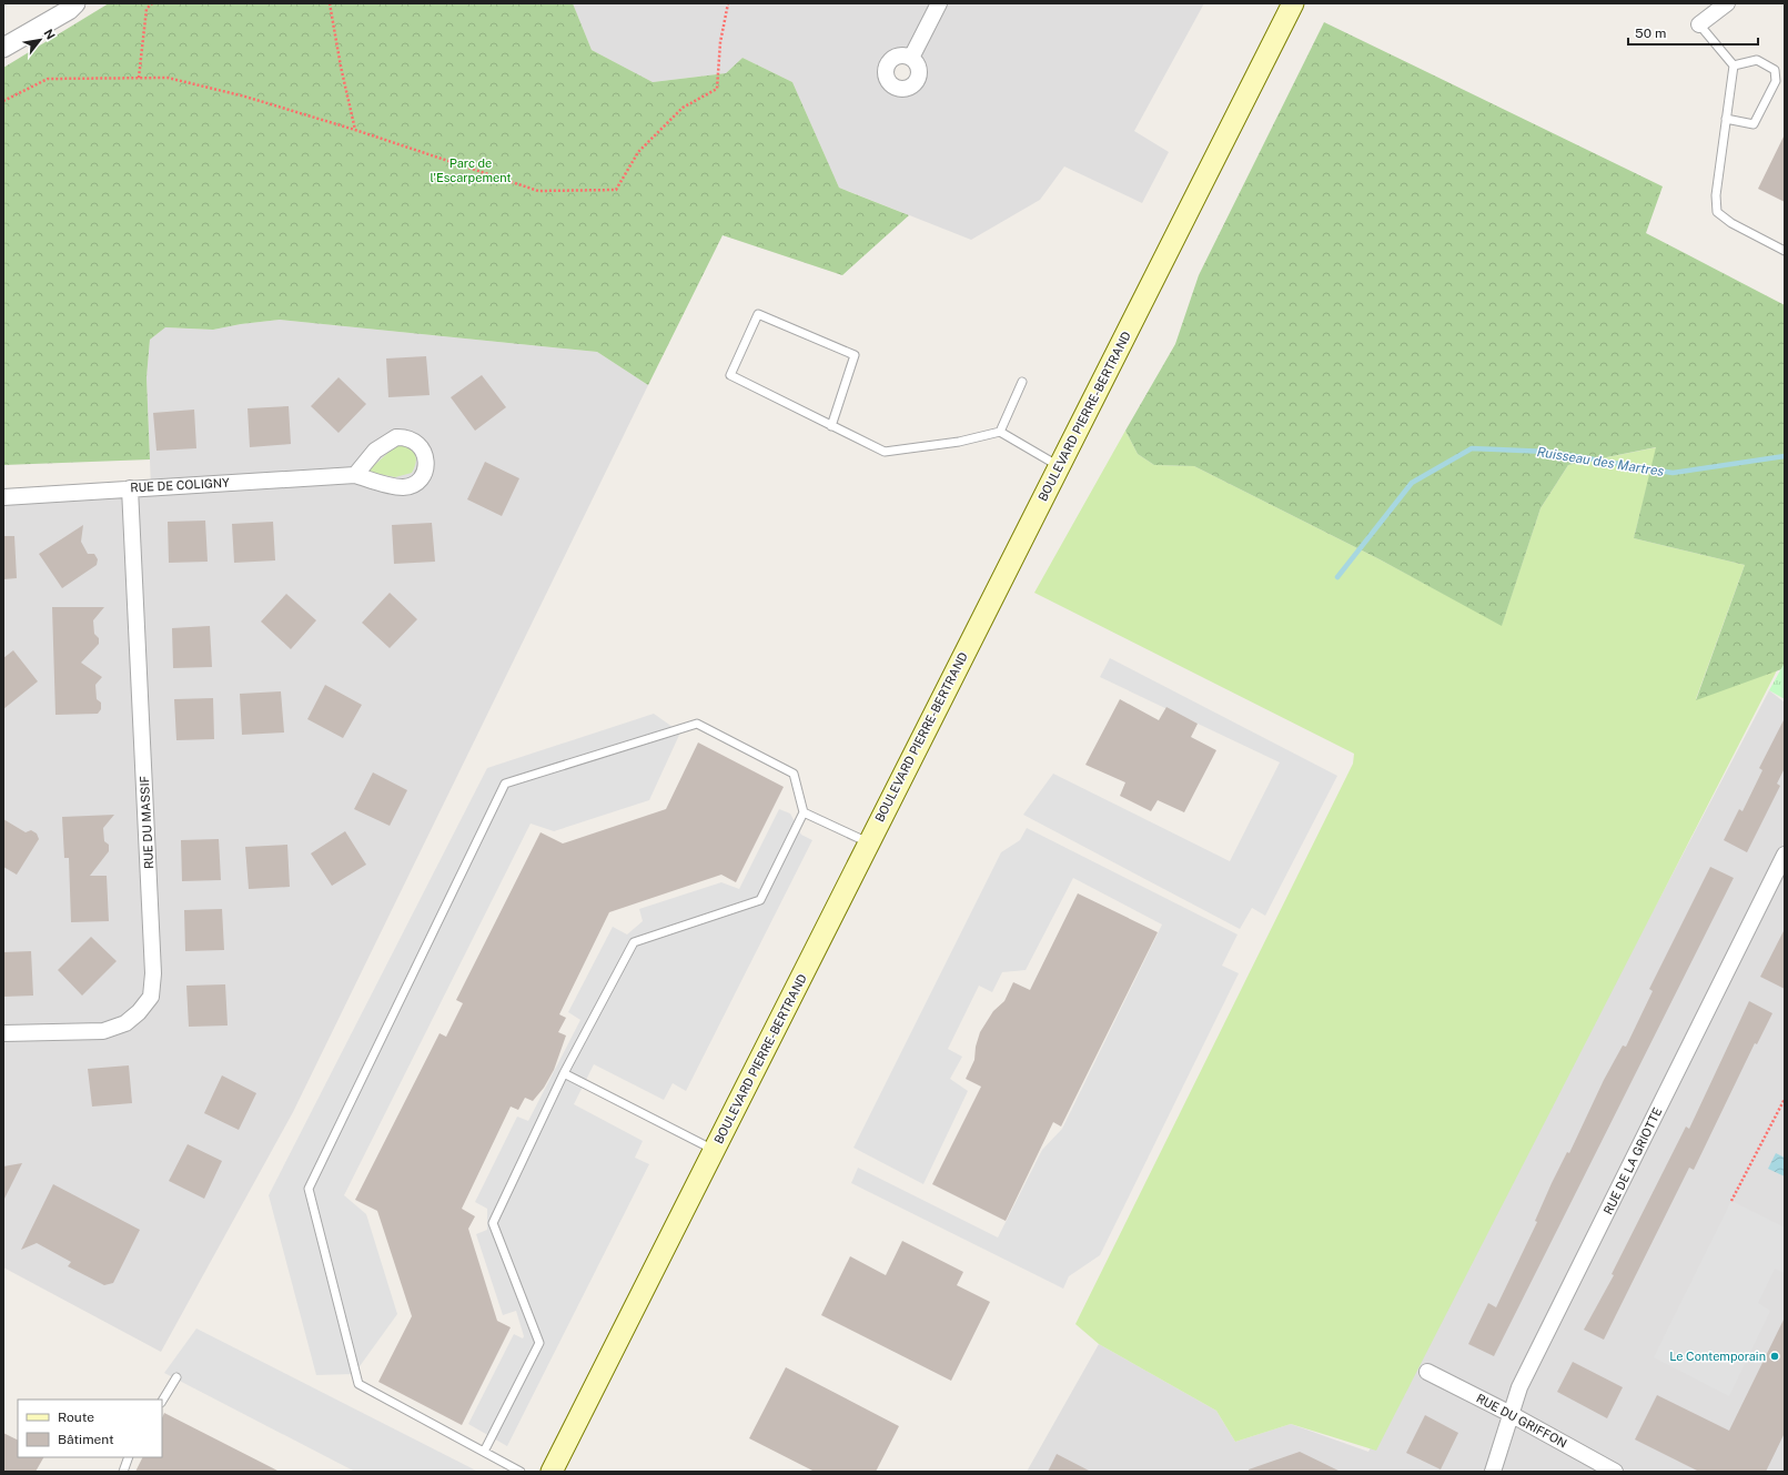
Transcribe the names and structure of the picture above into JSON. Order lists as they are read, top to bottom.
{
  "streets": {
    "main road": ["BOULEVARD PIERRE-BERTRAND"],
    "street": [
      "RUE DE COLIGNY",
      "RUE DU MASSIF",
      "RUE DE LA GRIOTTE",
      "RUE DU GRIFFON"
    ]
  },
  "crossings": [
    ["RUE DE COLIGNY", "RUE DU MASSIF"],
    ["RUE DE LA GRIOTTE", "RUE DU GRIFFON"]
  ],
  "water": ["Ruisseau des Martres"],
  "parks": ["Parc de l'Escarpement"],
  "places": ["Le Contemporain"],
  "legend": ["Route", "Bâtiment"],
  "scale_bar": "50 m",
  "north": "top right"
}
